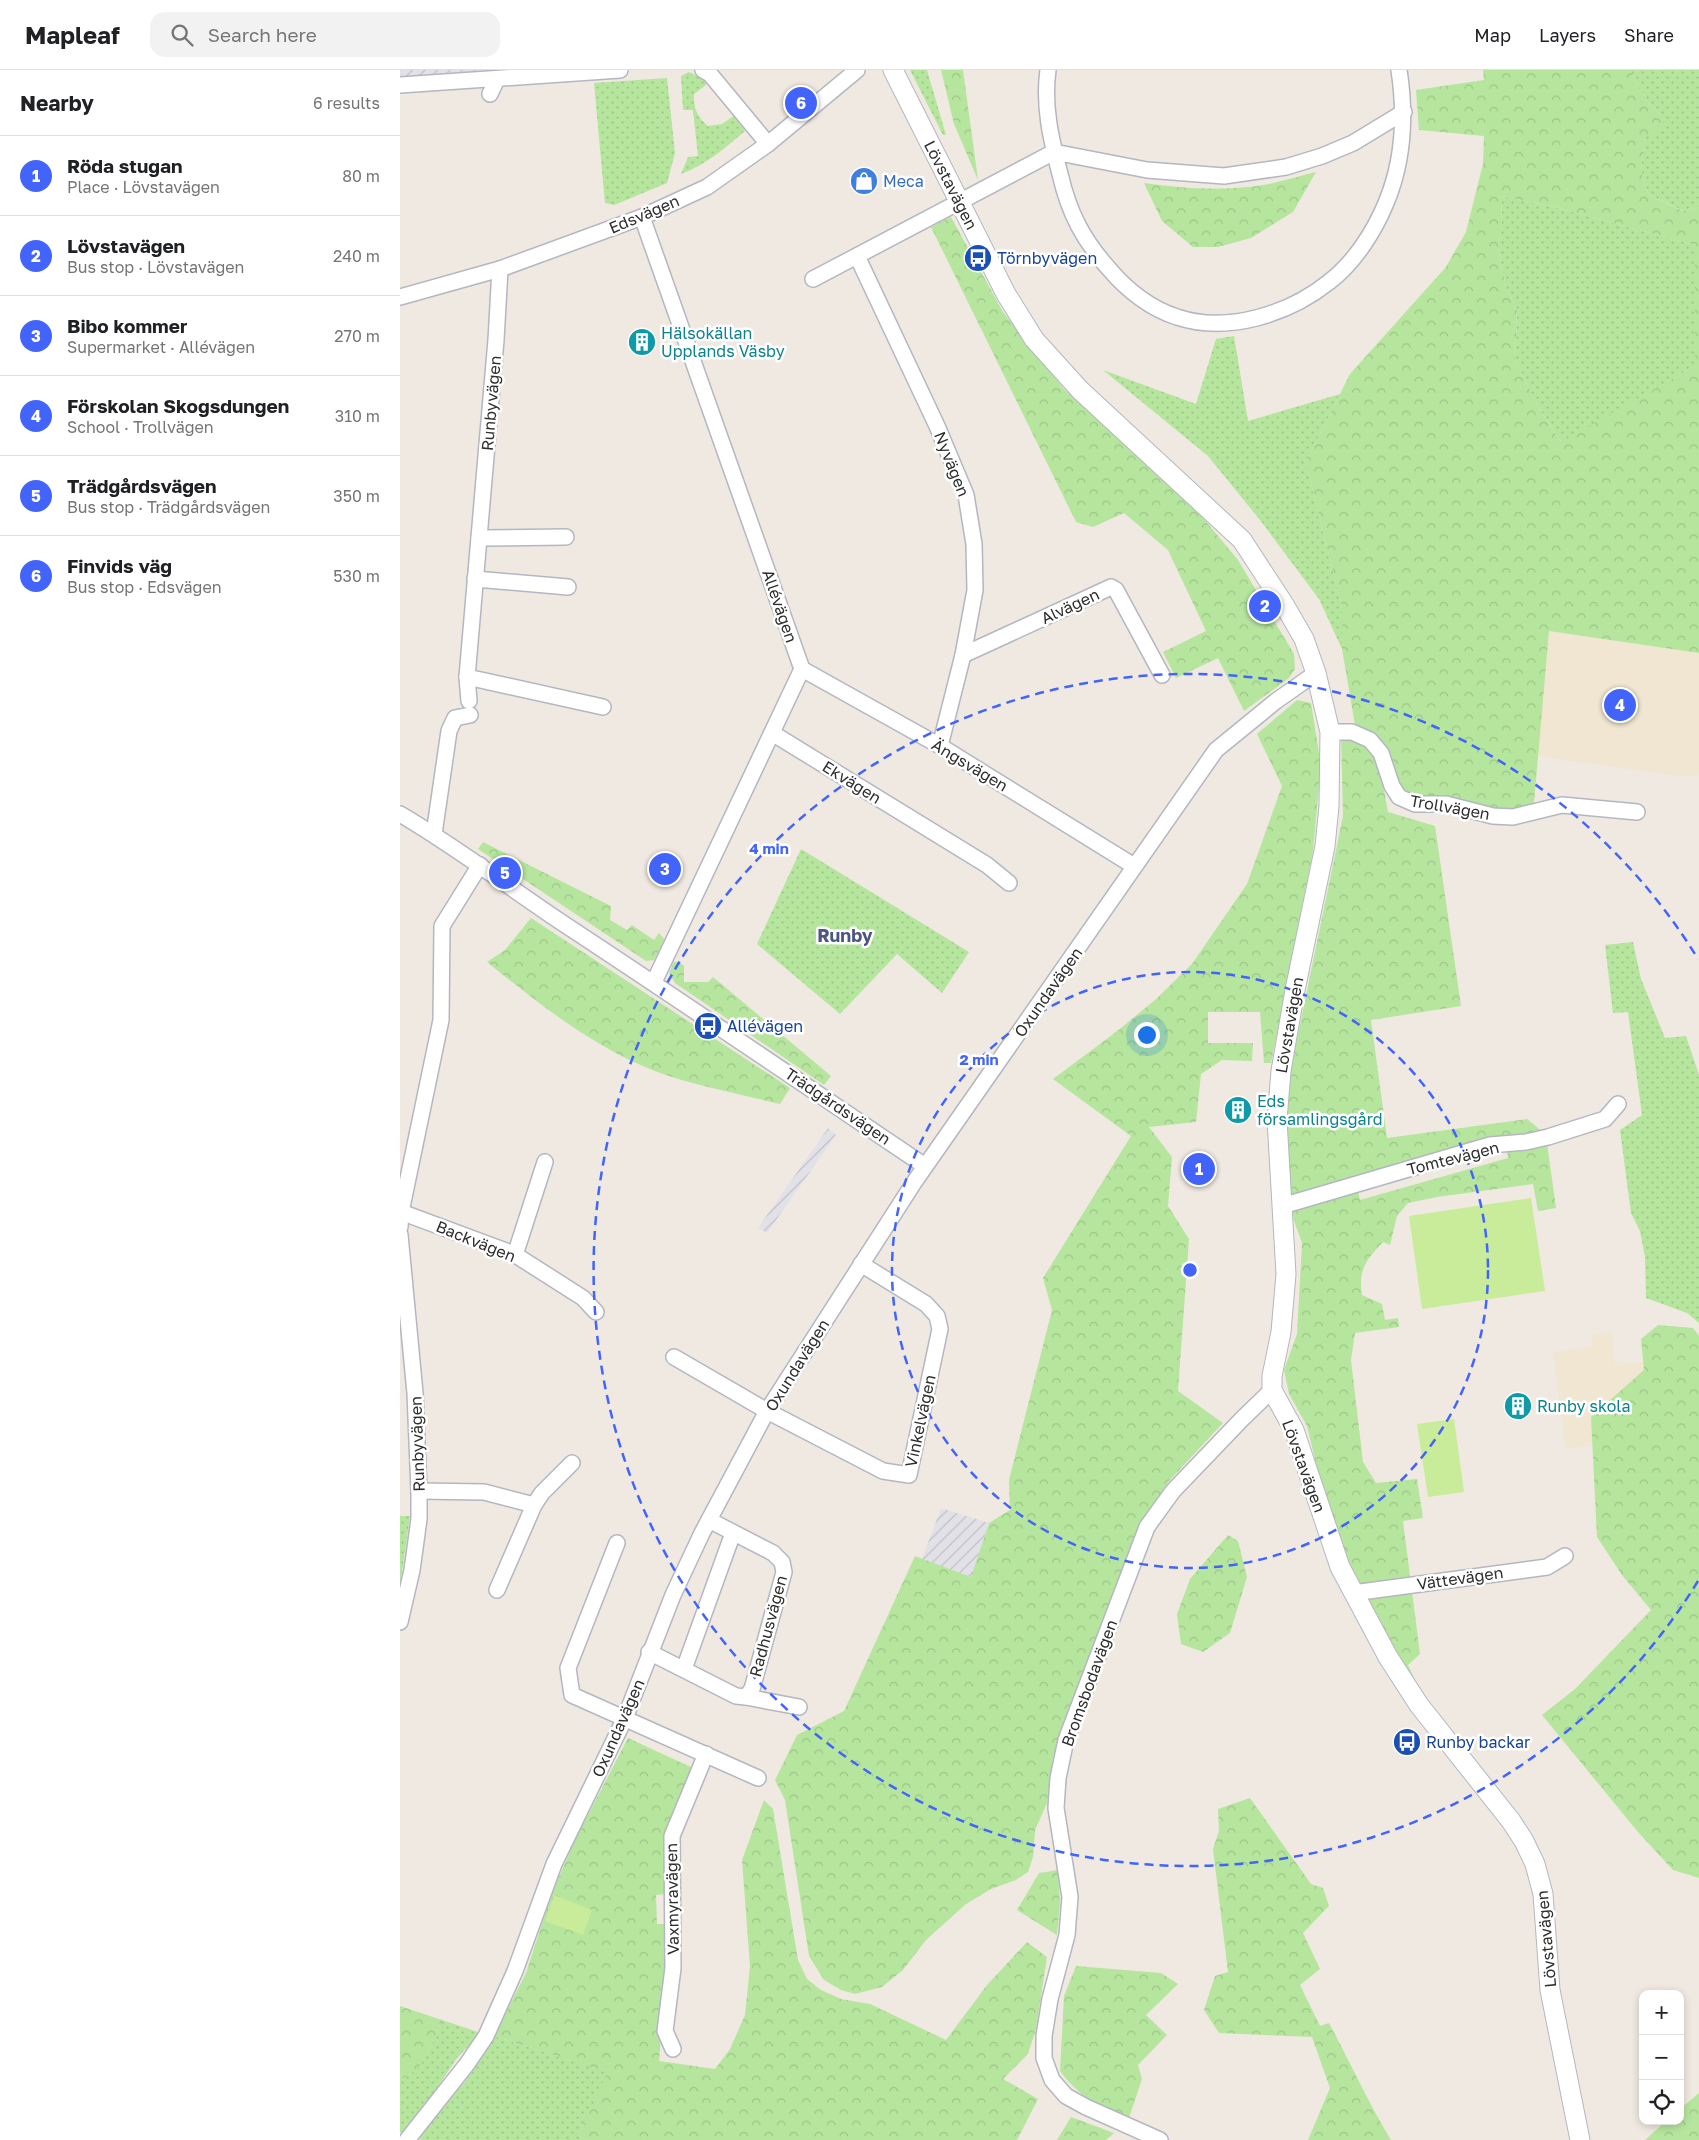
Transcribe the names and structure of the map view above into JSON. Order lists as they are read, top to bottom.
{
  "streets": {
    "street": [
      "Lövstavägen",
      "Edsvägen",
      "Runbyvägen",
      "Nyvägen",
      "Allévägen",
      "Alvägen",
      "Ängsvägen",
      "Ekvägen",
      "Trollvägen",
      "Oxundavägen",
      "Trädgårdsvägen",
      "Tomtevägen",
      "Backvägen",
      "Vinkelvägen",
      "Vättevägen",
      "Radhusvägen",
      "Bromsbodavägen",
      "Vaxmyravägen"
    ]
  },
  "crossings": [
    ["Lövstavägen", "Trollvägen"],
    ["Lövstavägen", "Oxundavägen"],
    ["Lövstavägen", "Tomtevägen"],
    ["Lövstavägen", "Vättevägen"],
    ["Lövstavägen", "Bromsbodavägen"],
    ["Edsvägen", "Runbyvägen"],
    ["Edsvägen", "Allévägen"],
    ["Runbyvägen", "Trädgårdsvägen"],
    ["Nyvägen", "Alvägen"],
    ["Nyvägen", "Ängsvägen"],
    ["Allévägen", "Ängsvägen"],
    ["Ängsvägen", "Oxundavägen"],
    ["Oxundavägen", "Trädgårdsvägen"],
    ["Oxundavägen", "Vinkelvägen"],
    ["Oxundavägen", "Radhusvägen"]
  ],
  "districts": ["Runby"],
  "places": {
    "shop": ["Meca"],
    "bus stop": ["Törnbyvägen", "Allévägen", "Runby backar"],
    "building": ["Hälsokällan Upplands Väsby", "Eds församlingsgård", "Runby skola"]
  },
  "page": {
    "header": "Mapleaf",
    "search": "Search here",
    "nav": ["Map", "Layers", "Share"],
    "heading": ["Nearby", "6 results"],
    "pins": [
      "6",
      "2",
      "4",
      "3",
      "5",
      "1"
    ],
    "list": [
      {
        "mark": "1",
        "name": "Röda stugan",
        "note": "Place · Lövstavägen",
        "value": "80 m"
      },
      {
        "mark": "2",
        "name": "Lövstavägen",
        "note": "Bus stop · Lövstavägen",
        "value": "240 m"
      },
      {
        "mark": "3",
        "name": "Bibo kommer",
        "note": "Supermarket · Allévägen",
        "value": "270 m"
      },
      {
        "mark": "4",
        "name": "Förskolan Skogsdungen",
        "note": "School · Trollvägen",
        "value": "310 m"
      },
      {
        "mark": "5",
        "name": "Trädgårdsvägen",
        "note": "Bus stop · Trädgårdsvägen",
        "value": "350 m"
      },
      {
        "mark": "6",
        "name": "Finvids väg",
        "note": "Bus stop · Edsvägen",
        "value": "530 m"
      }
    ],
    "map_buttons": ["+", "−"]
  },
  "rings": ["4 min", "2 min"]
}
